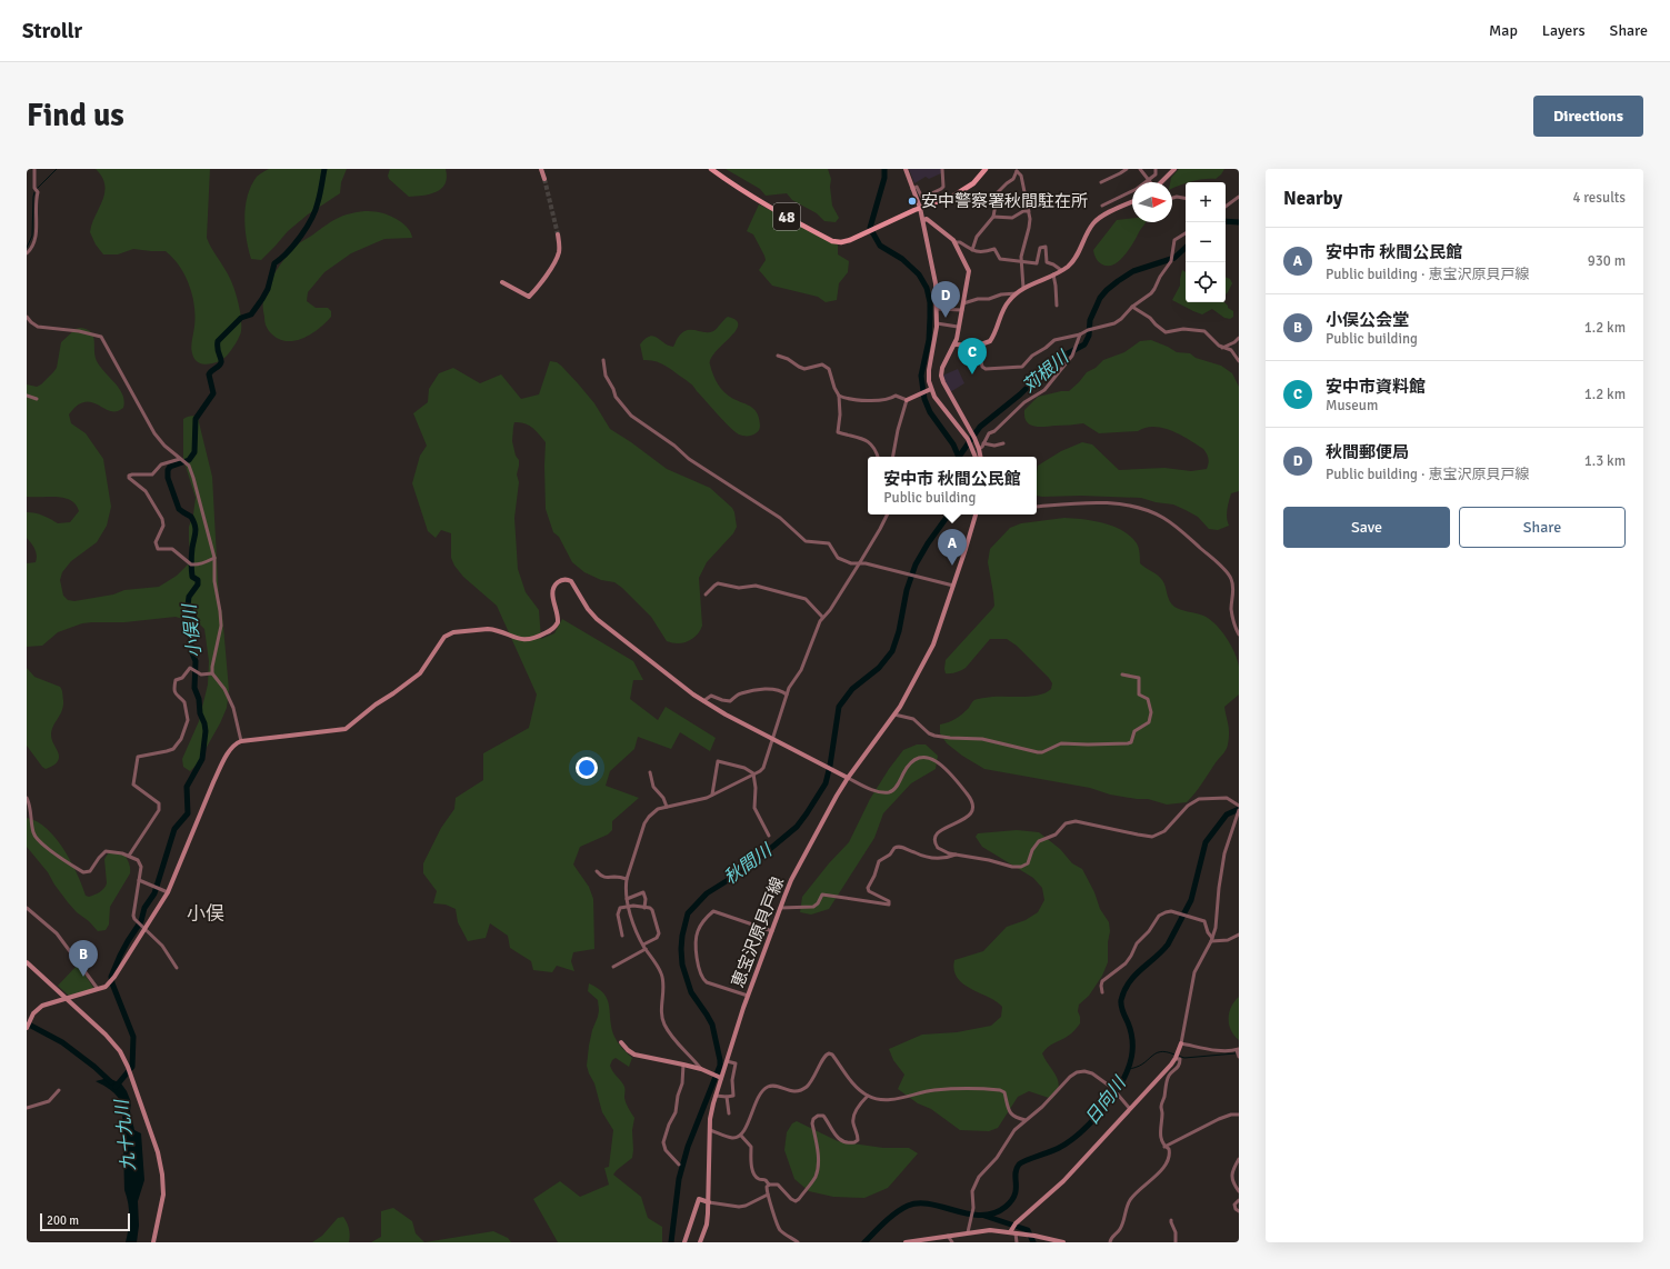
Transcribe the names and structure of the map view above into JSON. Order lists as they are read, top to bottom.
{
  "streets": {
    "main road": ["48"],
    "street": ["恵宝沢原貝戸線"]
  },
  "districts": ["小俣"],
  "water": [
    "苅根川",
    "小俣川",
    "秋間川",
    "日向川",
    "九十九川"
  ],
  "places": ["安中警察署秋間駐在所"],
  "scale_bar": "200 m",
  "north": "right",
  "page": {
    "header": "Strollr",
    "nav": ["Map", "Layers", "Share"],
    "buttons": [
      "Directions",
      ["Save", "Share"]
    ],
    "title": "Find us",
    "heading": ["Nearby", "4 results"],
    "map_buttons": ["+", "−"],
    "list": [
      {
        "mark": "A",
        "name": "安中市 秋間公民館",
        "note": "Public building · 恵宝沢原貝戸線",
        "value": "930 m"
      },
      {
        "mark": "B",
        "name": "小俣公会堂",
        "note": "Public building",
        "value": "1.2 km"
      },
      {
        "mark": "C",
        "name": "安中市資料館",
        "note": "Museum",
        "value": "1.2 km"
      },
      {
        "mark": "D",
        "name": "秋間郵便局",
        "note": "Public building · 恵宝沢原貝戸線",
        "value": "1.3 km"
      }
    ],
    "pins": [
      "D",
      "C",
      "A",
      "B"
    ],
    "popup": ["安中市 秋間公民館", "Public building"],
    "scale": "200 m"
  }
}
